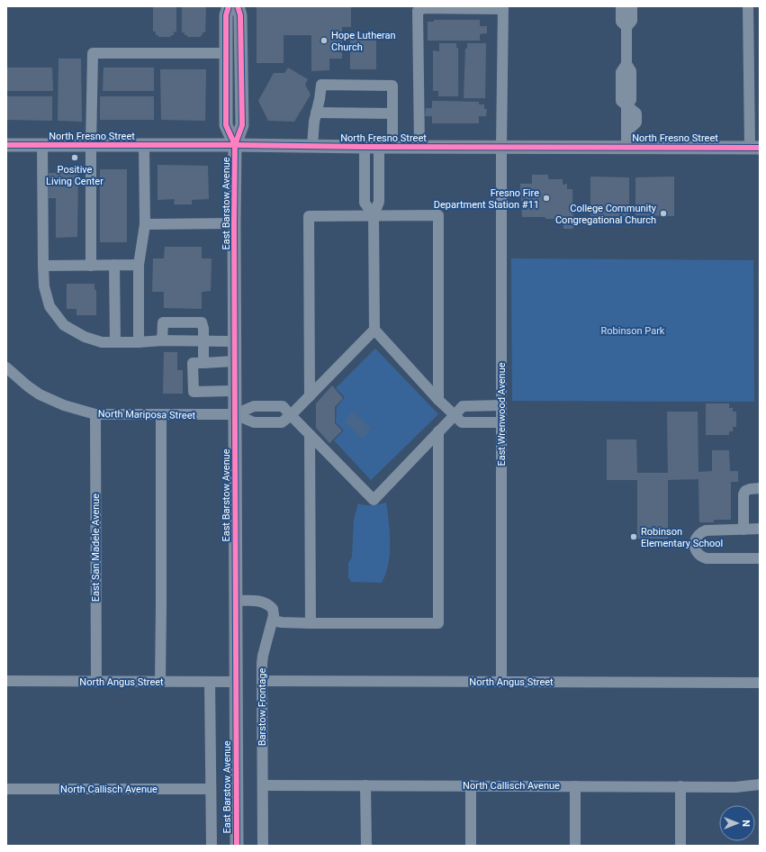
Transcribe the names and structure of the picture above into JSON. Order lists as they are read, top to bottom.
{
  "streets": {
    "main road": ["North Fresno Street", "East Barstow Avenue"],
    "street": [
      "North Mariposa Street",
      "East Wrenwood Avenue",
      "East San Madele Avenue",
      "North Angus Street",
      "Barstow Frontage",
      "North Callisch Avenue"
    ]
  },
  "crossings": [
    ["North Fresno Street", "East Barstow Avenue"],
    ["North Fresno Street", "East Wrenwood Avenue"],
    ["East Barstow Avenue", "North Mariposa Street"],
    ["East Barstow Avenue", "North Angus Street"],
    ["North Mariposa Street", "East San Madele Avenue"],
    ["East Wrenwood Avenue", "North Angus Street"],
    ["East San Madele Avenue", "North Angus Street"],
    ["North Angus Street", "Barstow Frontage"],
    ["Barstow Frontage", "North Callisch Avenue"]
  ],
  "parks": ["Robinson Park"],
  "places": [
    "Hope Lutheran Church",
    "Positive Living Center",
    "Fresno Fire Department Station #11",
    "College Community Congregational Church",
    "Robinson Elementary School"
  ],
  "north": "right"
}
